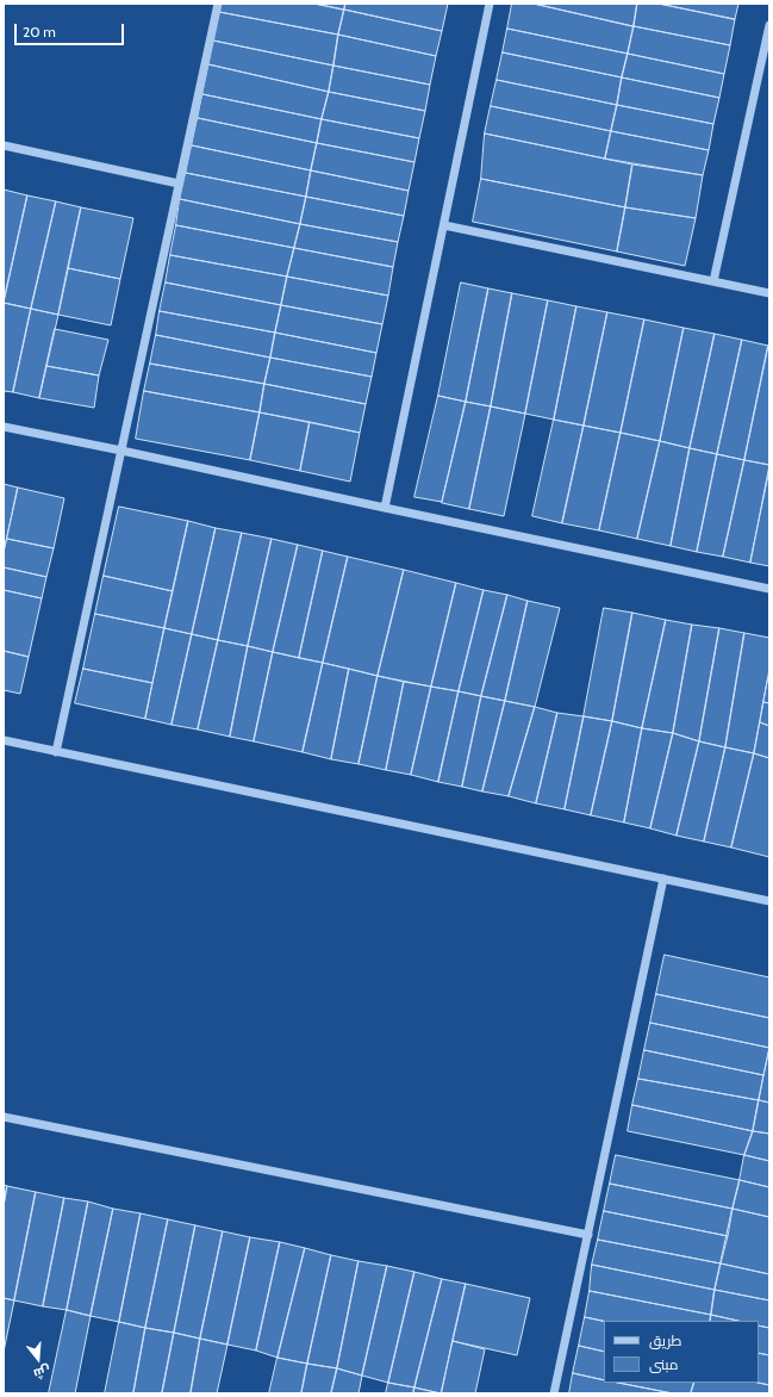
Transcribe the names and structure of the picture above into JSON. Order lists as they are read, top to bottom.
{
  "legend": ["طريق", "مبنى"],
  "scale_bar": "20 m",
  "north": "bottom"
}
